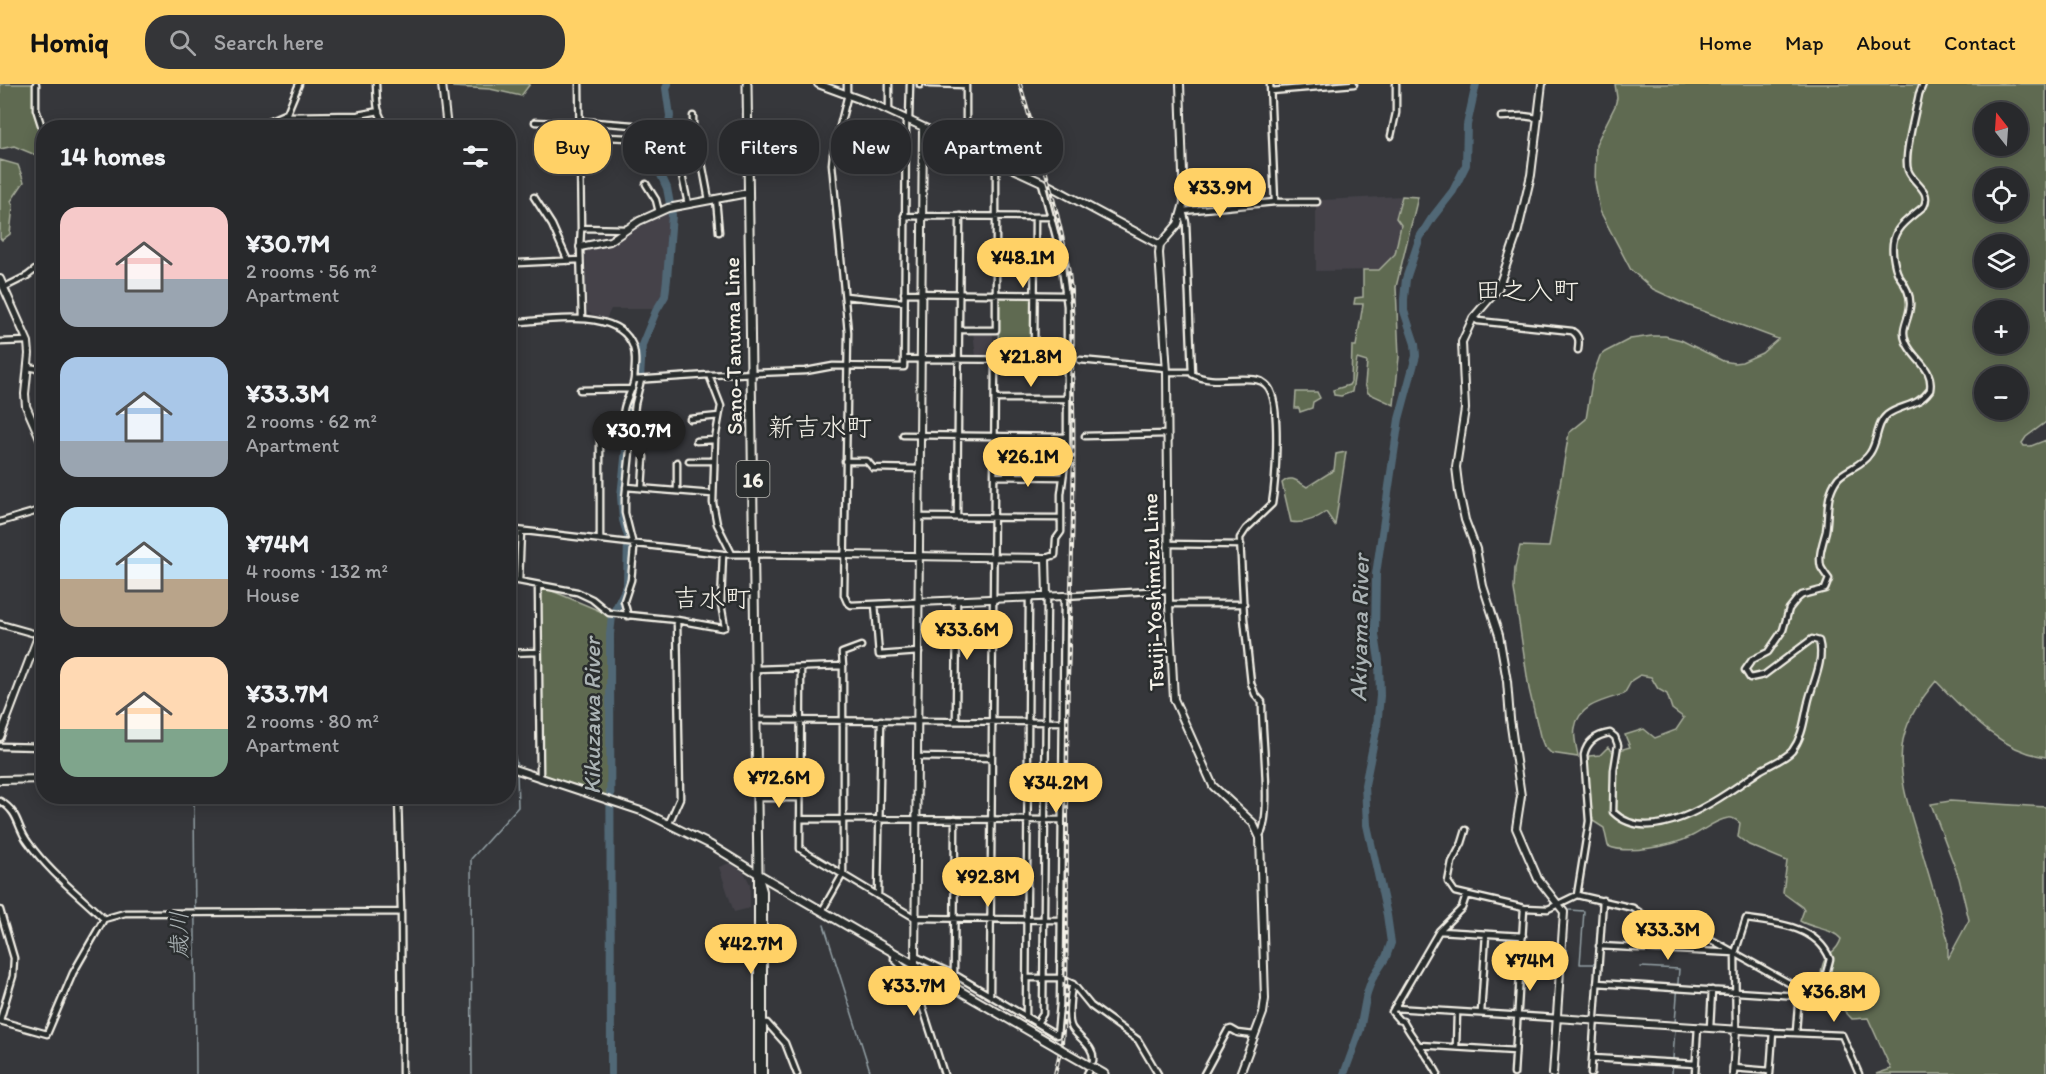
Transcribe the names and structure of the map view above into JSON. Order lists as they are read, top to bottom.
{
  "streets": {
    "main road": ["Sano-Tanuma Line", "16"],
    "street": ["Tsuiji-Yoshimizu Line"]
  },
  "districts": ["田之入町", "新吉水町", "吉水町"],
  "water": ["Akiyama River", "Kikuzawa River", "歳川"],
  "north": "top",
  "page": {
    "header": "Homiq",
    "search": "Search here",
    "nav": [
      "Home",
      "Map",
      "About",
      "Contact"
    ],
    "map_buttons": ["+", "−"],
    "chip": [
      "Buy",
      "Rent",
      "Filters",
      "New",
      "Apartment"
    ],
    "heading": "14 homes",
    "price": [
      "¥33.9M",
      "¥48.1M",
      "¥21.8M",
      "¥30.7M",
      "¥26.1M",
      "¥33.6M",
      "¥72.6M",
      "¥34.2M",
      "¥92.8M",
      "¥33.3M",
      "¥42.7M",
      "¥74M",
      "¥33.7M",
      "¥36.8M"
    ],
    "list": [
      {
        "name": "¥30.7M",
        "note": "2 rooms · 56 m² · Apartment"
      },
      {
        "name": "¥33.3M",
        "note": "2 rooms · 62 m² · Apartment"
      },
      {
        "name": "¥74M",
        "note": "4 rooms · 132 m² · House"
      },
      {
        "name": "¥33.7M",
        "note": "2 rooms · 80 m² · Apartment"
      }
    ]
  }
}
